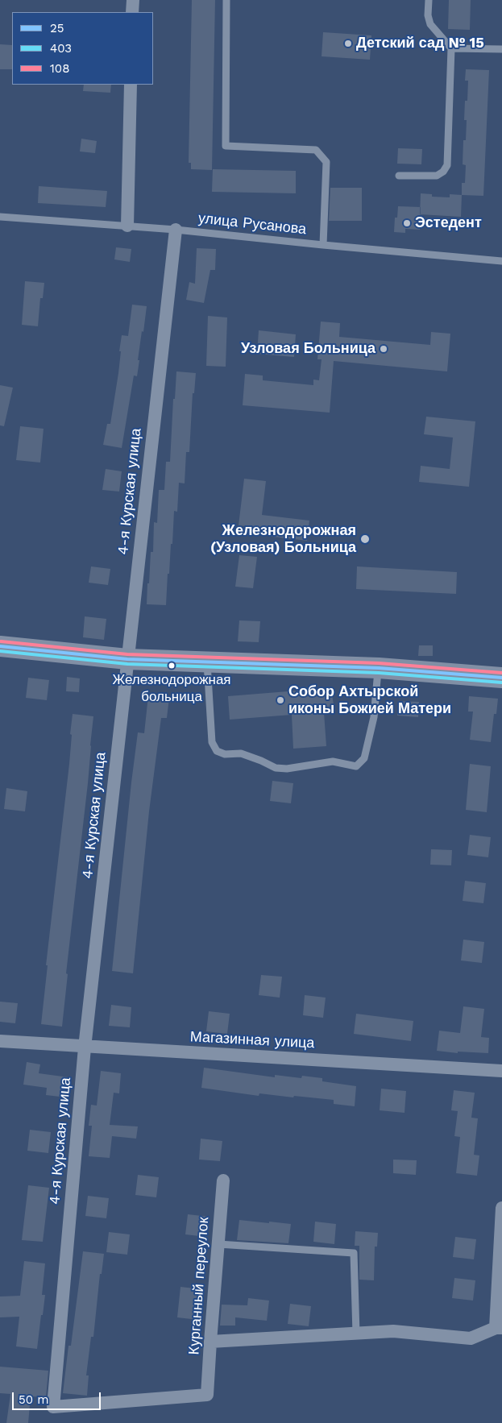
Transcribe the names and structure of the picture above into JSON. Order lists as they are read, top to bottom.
{
  "streets": {
    "street": ["4-я Курская улица", "Магазинная улица", "Курганный переулок"],
    "lane": ["улица Русанова"]
  },
  "crossings": [
    ["улица Русанова", "4-я Курская улица"],
    ["4-я Курская улица", "Магазинная улица"],
    ["4-я Курская улица", "Курганный переулок"]
  ],
  "places": [
    "Детский сад № 15",
    "Эстедент",
    "Узловая Больница",
    "Железнодорожная (Узловая) Больница",
    "Железнодорожная больница",
    "Собор Ахтырской иконы Божией Матери"
  ],
  "lines": ["transit line 108", "transit line 25", "transit line 403"],
  "legend": ["25", "403", "108"],
  "scale_bar": "50 m"
}
